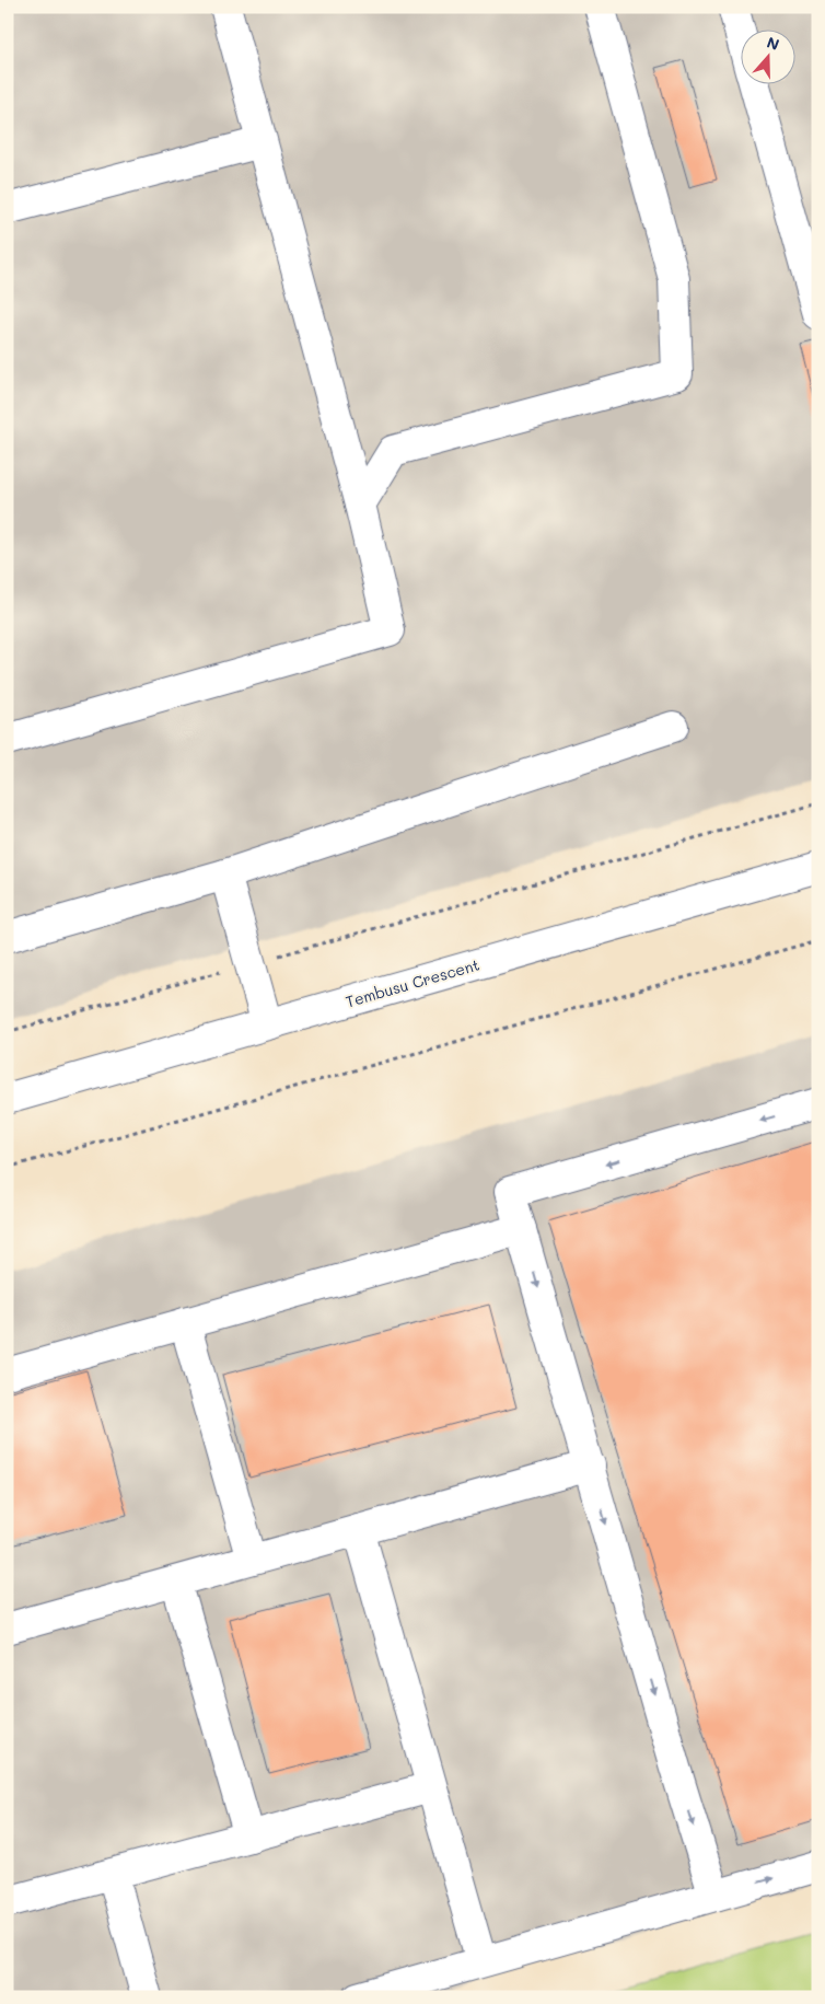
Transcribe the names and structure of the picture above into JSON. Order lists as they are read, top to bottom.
{
  "streets": {
    "street": ["Tembusu Crescent"]
  },
  "north": "top"
}
